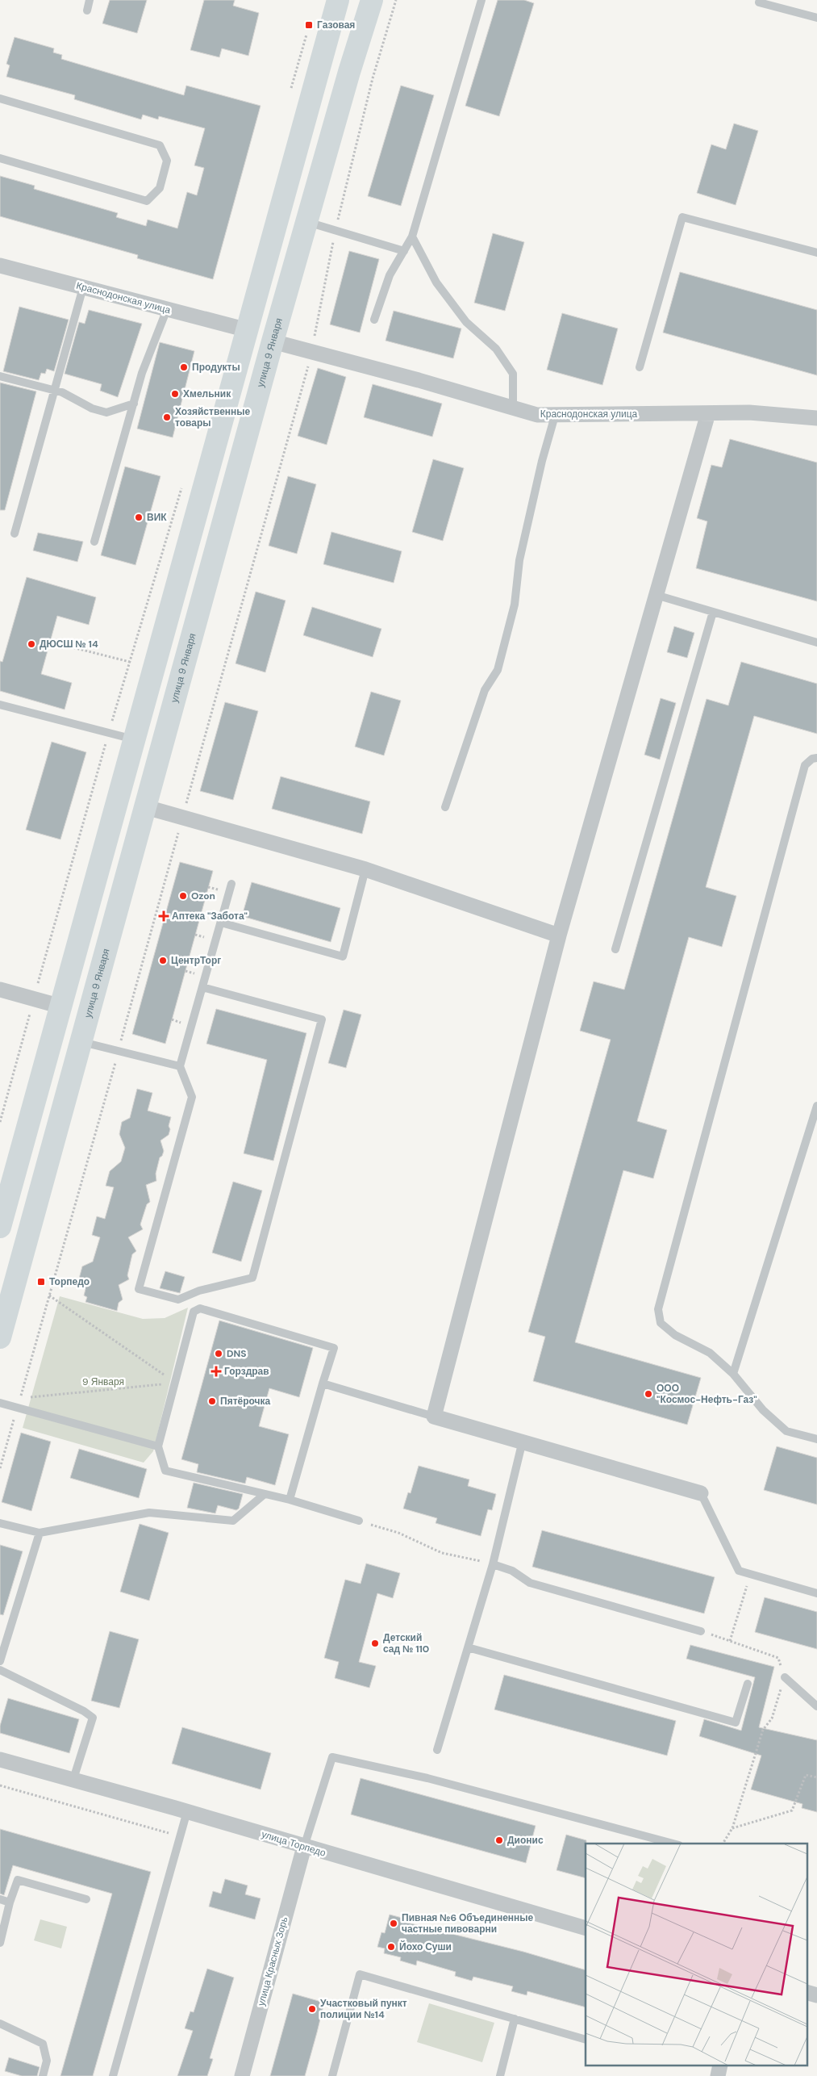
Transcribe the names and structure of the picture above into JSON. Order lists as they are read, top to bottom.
{
  "streets": {
    "main road": ["улица 9 Января"],
    "street": ["Краснодонская улица", "улица Торпедо", "улица Красных Зорь"]
  },
  "crossings": [
    ["Краснодонская улица", "улица 9 Января"],
    ["улица Торпедо", "улица Красных Зорь"]
  ],
  "parks": ["9 Января"],
  "places": {
    "transit": ["Газовая", "Торпедо"],
    "other": [
      "Продукты",
      "Хмельник",
      "Хозяйственные товары",
      "ВИК",
      "ДЮСШ № 14",
      "Ozon",
      "ЦентрТорг",
      "DNS",
      "ООО \"Космос-Нефть-Газ\"",
      "Пятёрочка",
      "Детский сад № 110",
      "Дионис",
      "Пивная №6 Объединенные частные пивоварни",
      "Йохо Суши",
      "Участковый пункт полиции №14"
    ],
    "health": ["Аптека \"Забота\"", "Горздрав"]
  }
}
